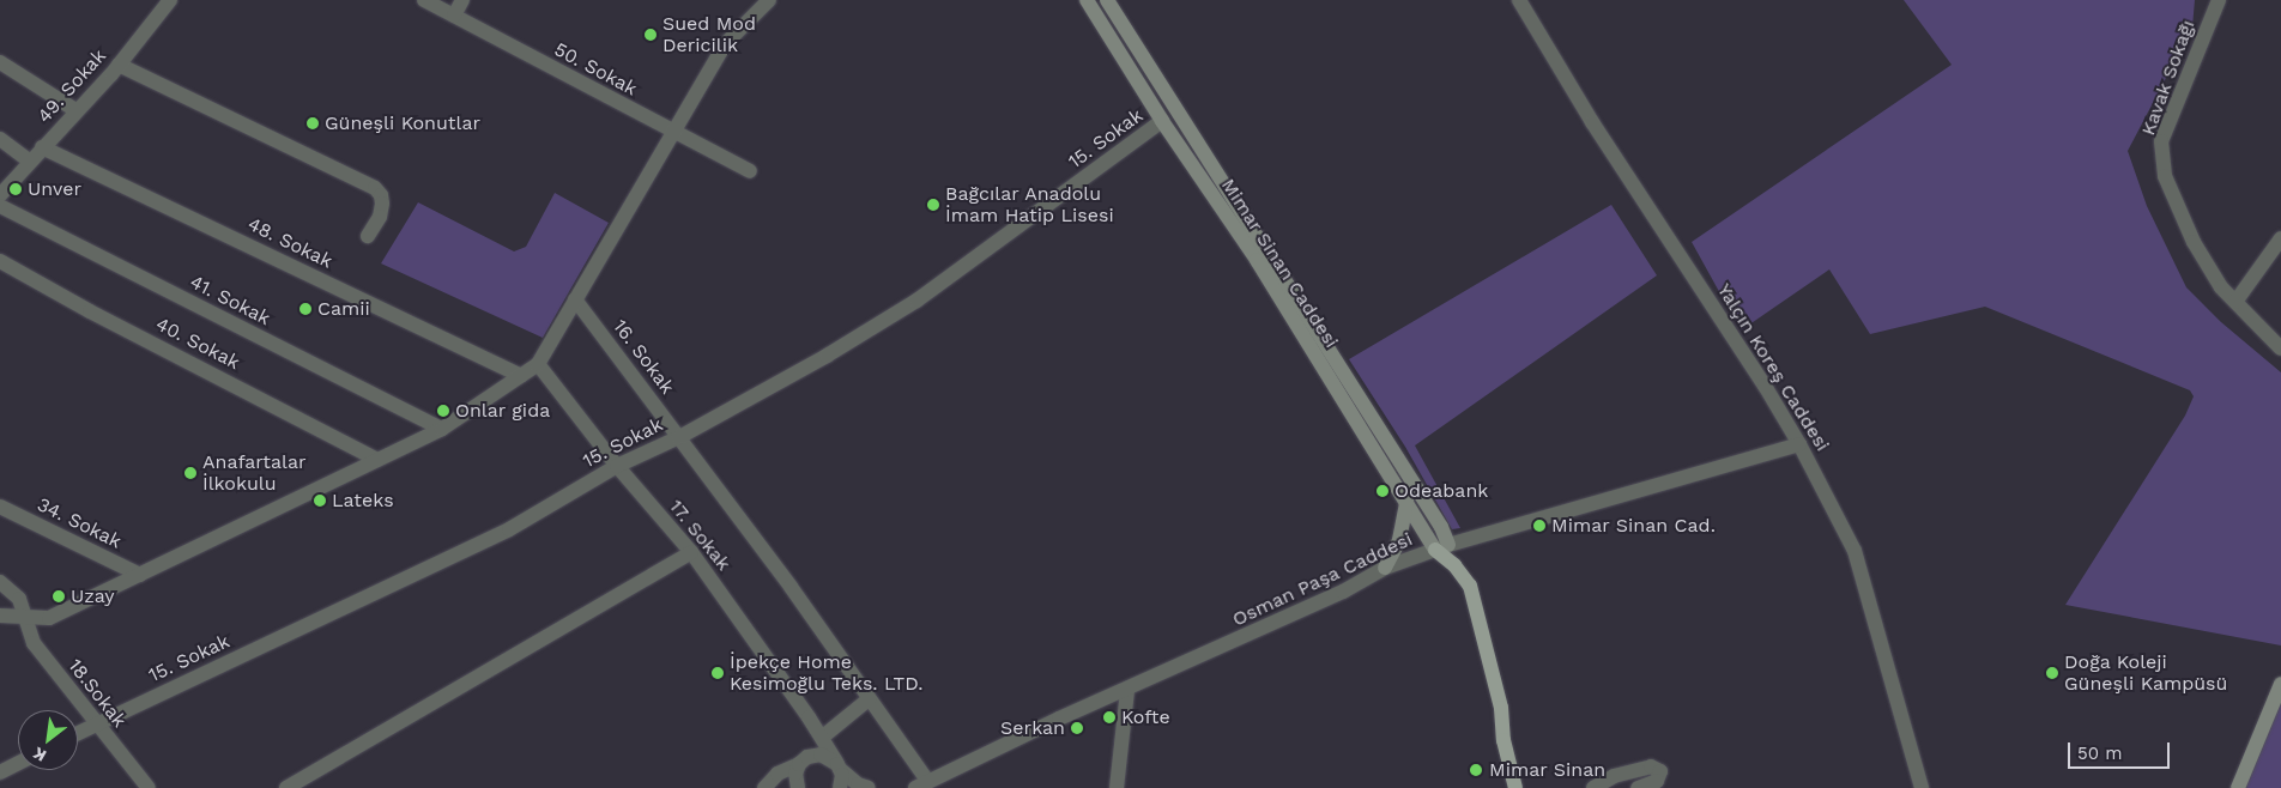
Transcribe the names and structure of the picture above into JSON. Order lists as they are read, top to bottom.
{
  "streets": {
    "main road": ["Mimar Sinan Caddesi"],
    "street": [
      "50. Sokak",
      "Kavak Sokağı",
      "49. Sokak",
      "15. Sokak",
      "48. Sokak",
      "41. Sokak",
      "40. Sokak",
      "16. Sokak",
      "Yalçın Koreş Caddesi",
      "34. Sokak",
      "17. Sokak",
      "Osman Paşa Caddesi",
      "18.Sokak"
    ]
  },
  "crossings": [
    ["49. Sokak", "48. Sokak"],
    ["15. Sokak", "Mimar Sinan Caddesi"],
    ["15. Sokak", "16. Sokak"],
    ["15. Sokak", "17. Sokak"],
    ["15. Sokak", "18.Sokak"],
    ["Mimar Sinan Caddesi", "Osman Paşa Caddesi"],
    ["16. Sokak", "Osman Paşa Caddesi"],
    ["Yalçın Koreş Caddesi", "Osman Paşa Caddesi"]
  ],
  "places": [
    "Sued Mod Dericilik",
    "Güneşli Konutlar",
    "Unver",
    "Bağcılar Anadolu İmam Hatip Lisesi",
    "Camii",
    "Onlar gida",
    "Anafartalar İlkokulu",
    "Odeabank",
    "Lateks",
    "Mimar Sinan Cad.",
    "Uzay",
    "İpekçe Home Kesimoğlu Teks. LTD.",
    "Doğa Koleji Güneşli Kampüsü",
    "Kofte",
    "Serkan",
    "Mimar Sinan"
  ],
  "scale_bar": "50 m",
  "north": "bottom left"
}
